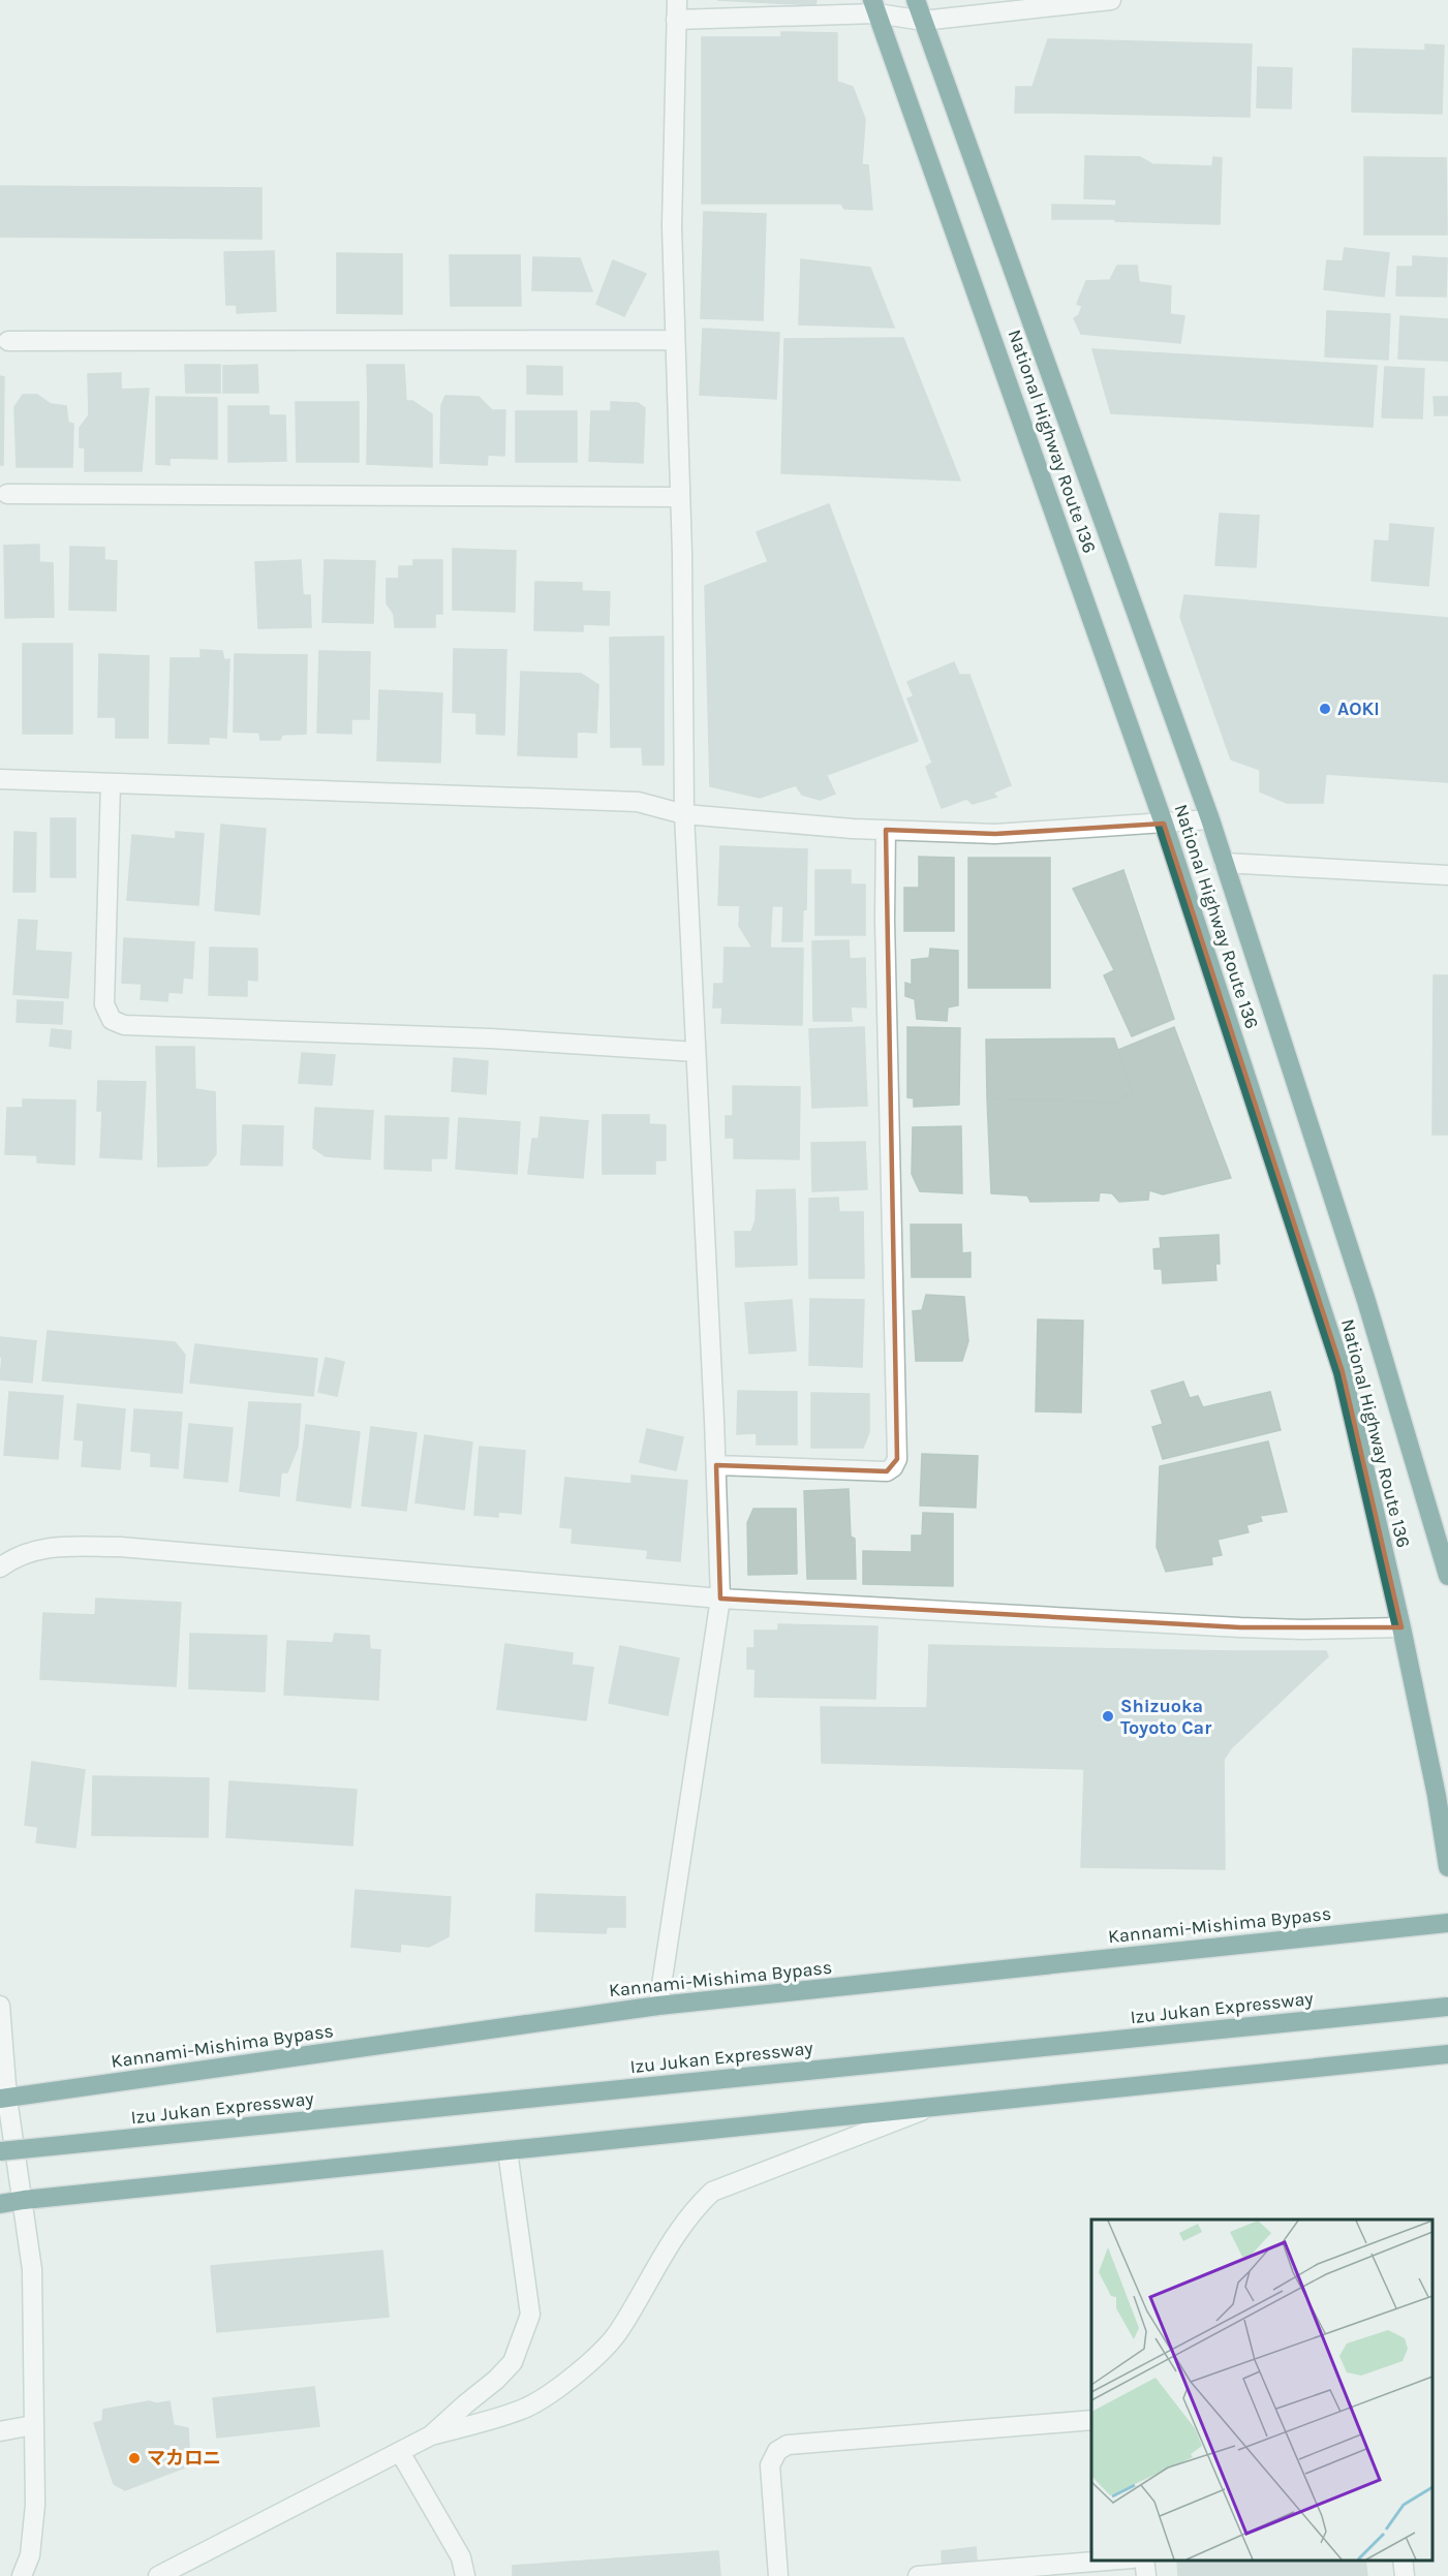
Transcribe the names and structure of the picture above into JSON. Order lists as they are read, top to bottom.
{
  "streets": {
    "highway": ["National Highway Route 136", "Kannami-Mishima Bypass", "Izu Jukan Expressway"]
  },
  "places": ["AOKI", "Shizuoka Toyoto Car", "マカロニ"]
}
